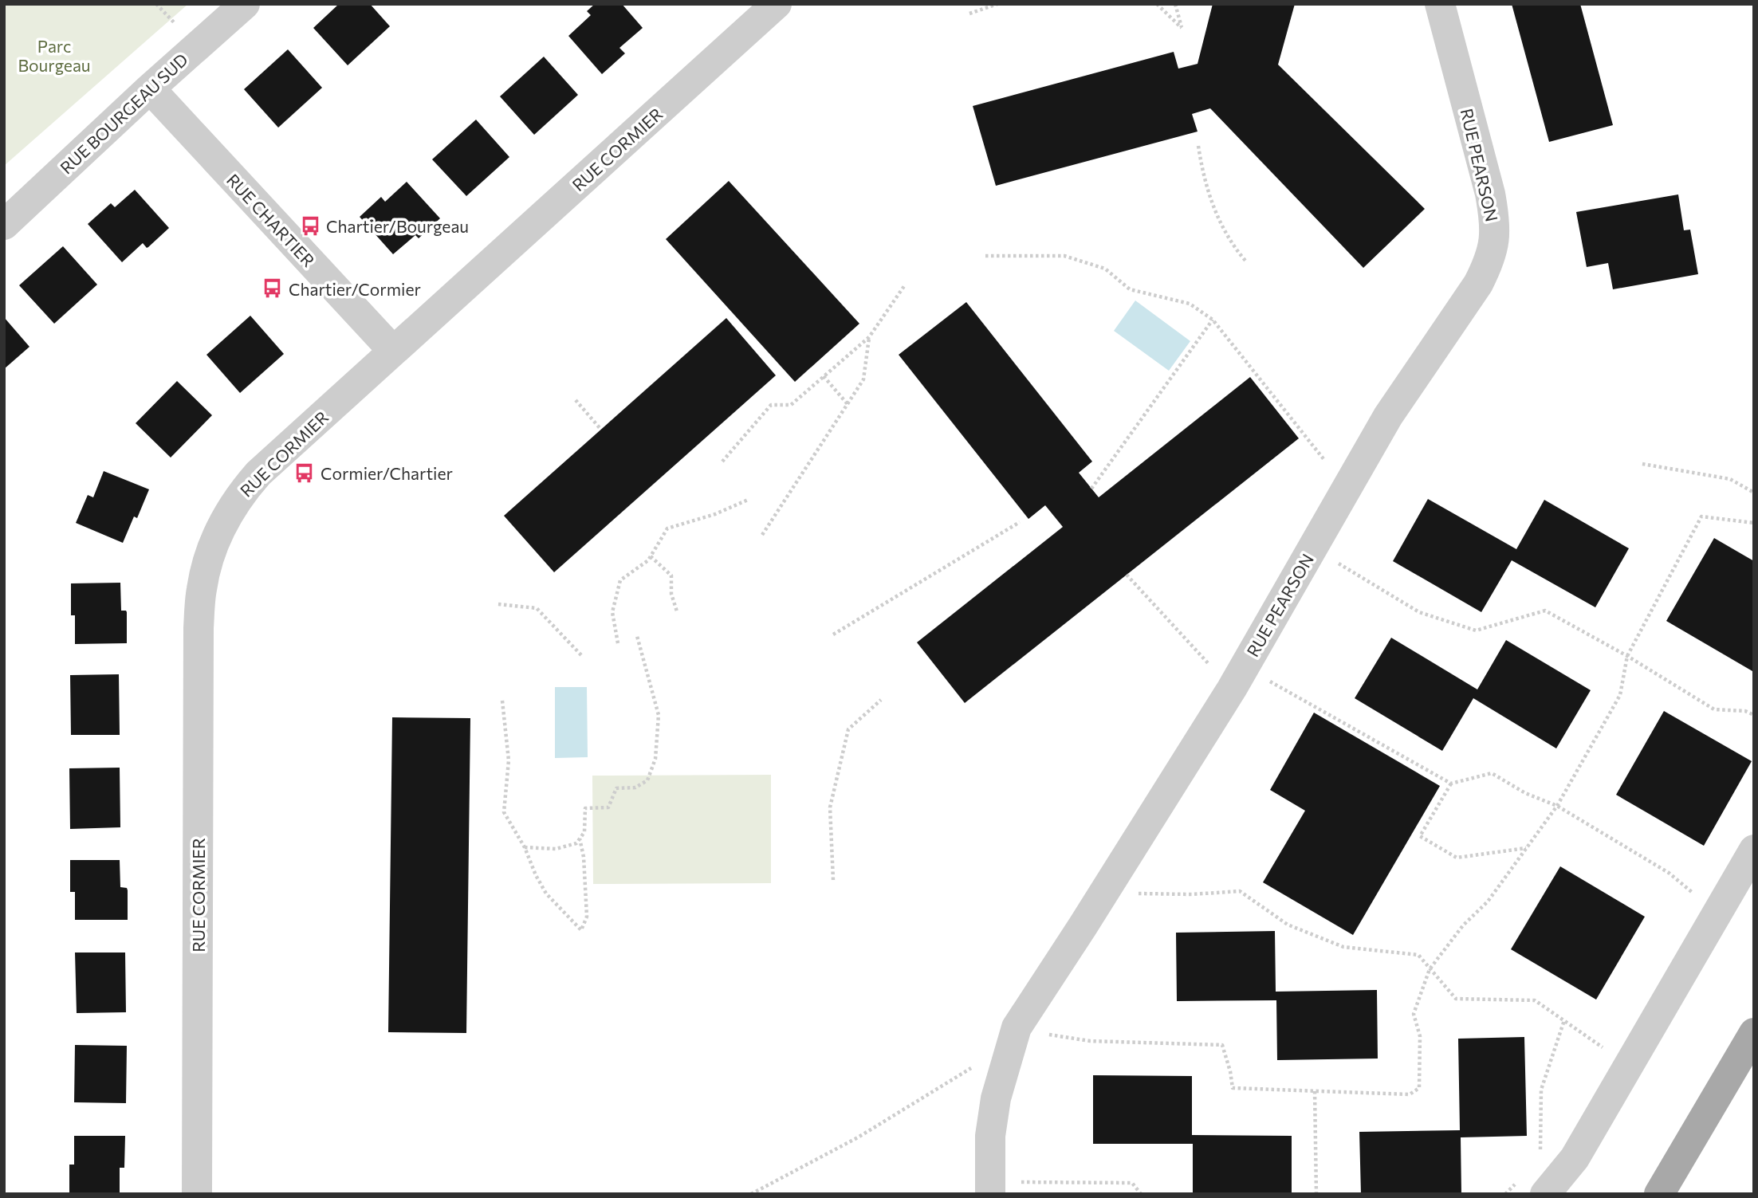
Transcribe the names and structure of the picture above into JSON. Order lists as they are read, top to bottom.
{
  "streets": {
    "street": [
      "RUE BOURGEAU SUD",
      "RUE CORMIER",
      "RUE PEARSON",
      "RUE CHARTIER"
    ]
  },
  "crossings": [
    ["RUE BOURGEAU SUD", "RUE CHARTIER"],
    ["RUE CORMIER", "RUE CHARTIER"]
  ],
  "parks": ["Parc Bourgeau"],
  "places": {
    "bus stop": ["Chartier/Bourgeau", "Chartier/Cormier", "Cormier/Chartier"]
  }
}
